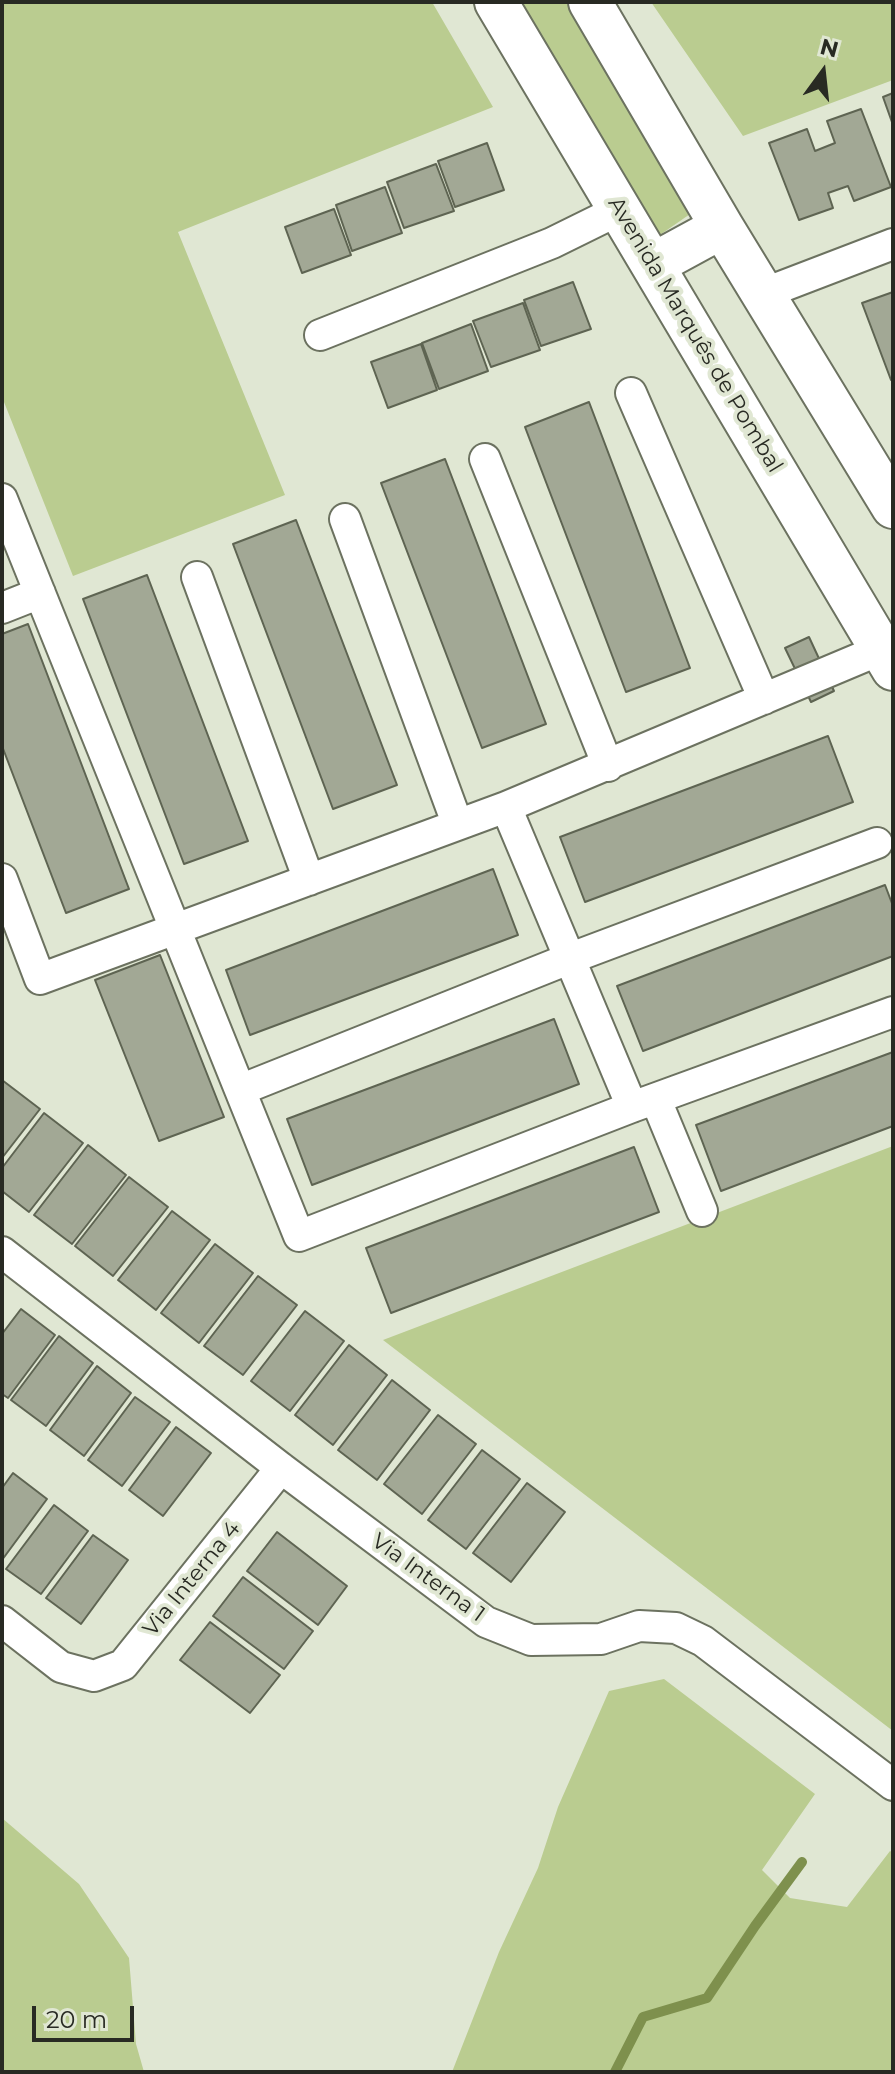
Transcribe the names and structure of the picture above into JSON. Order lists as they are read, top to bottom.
{
  "streets": {
    "main road": ["Avenida Marquês de Pombal"],
    "street": ["Via Interna 1", "Via Interna 4"]
  },
  "crossings": [
    ["Via Interna 1", "Via Interna 4"]
  ],
  "scale_bar": "20 m",
  "north": "top"
}
